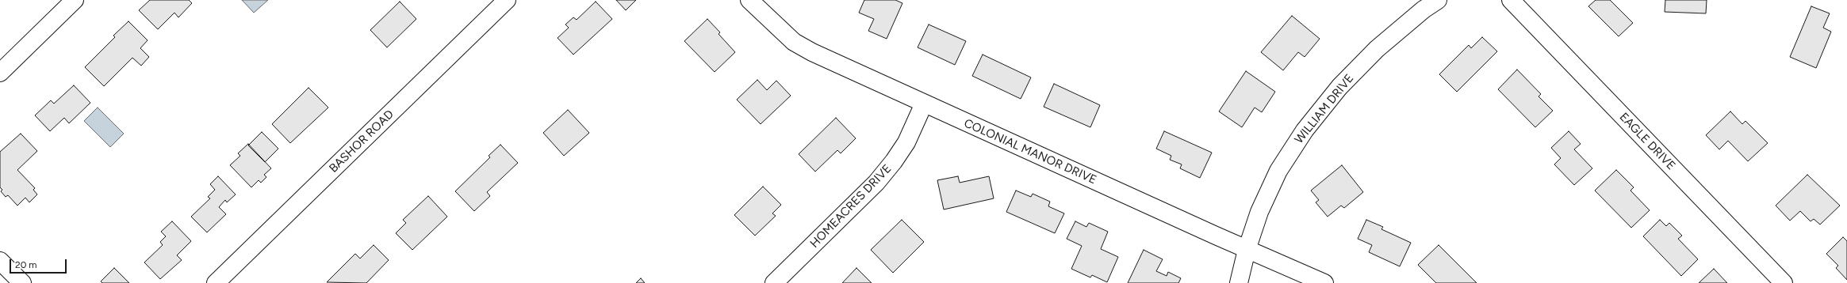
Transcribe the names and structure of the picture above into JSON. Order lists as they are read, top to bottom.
{
  "streets": {
    "street": [
      "WILLIAM DRIVE",
      "BASHOR ROAD",
      "EAGLE DRIVE",
      "COLONIAL MANOR DRIVE",
      "HOMEACRES DRIVE"
    ]
  },
  "crossings": [
    ["WILLIAM DRIVE", "COLONIAL MANOR DRIVE"],
    ["COLONIAL MANOR DRIVE", "HOMEACRES DRIVE"]
  ],
  "scale_bar": "20 m"
}
